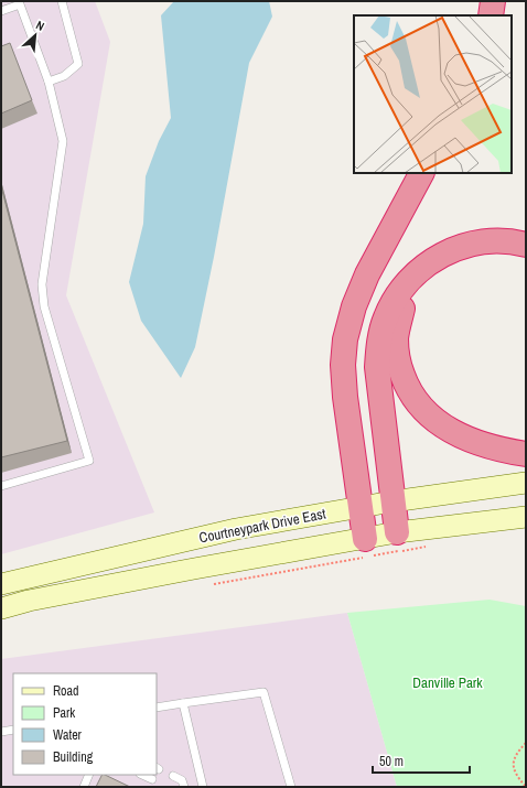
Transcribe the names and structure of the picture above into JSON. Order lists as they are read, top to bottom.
{
  "streets": {
    "main road": ["Courtneypark Drive East"]
  },
  "parks": ["Danville Park"],
  "legend": [
    "Road",
    "Park",
    "Water",
    "Building"
  ],
  "scale_bar": "50 m",
  "north": "top right"
}
